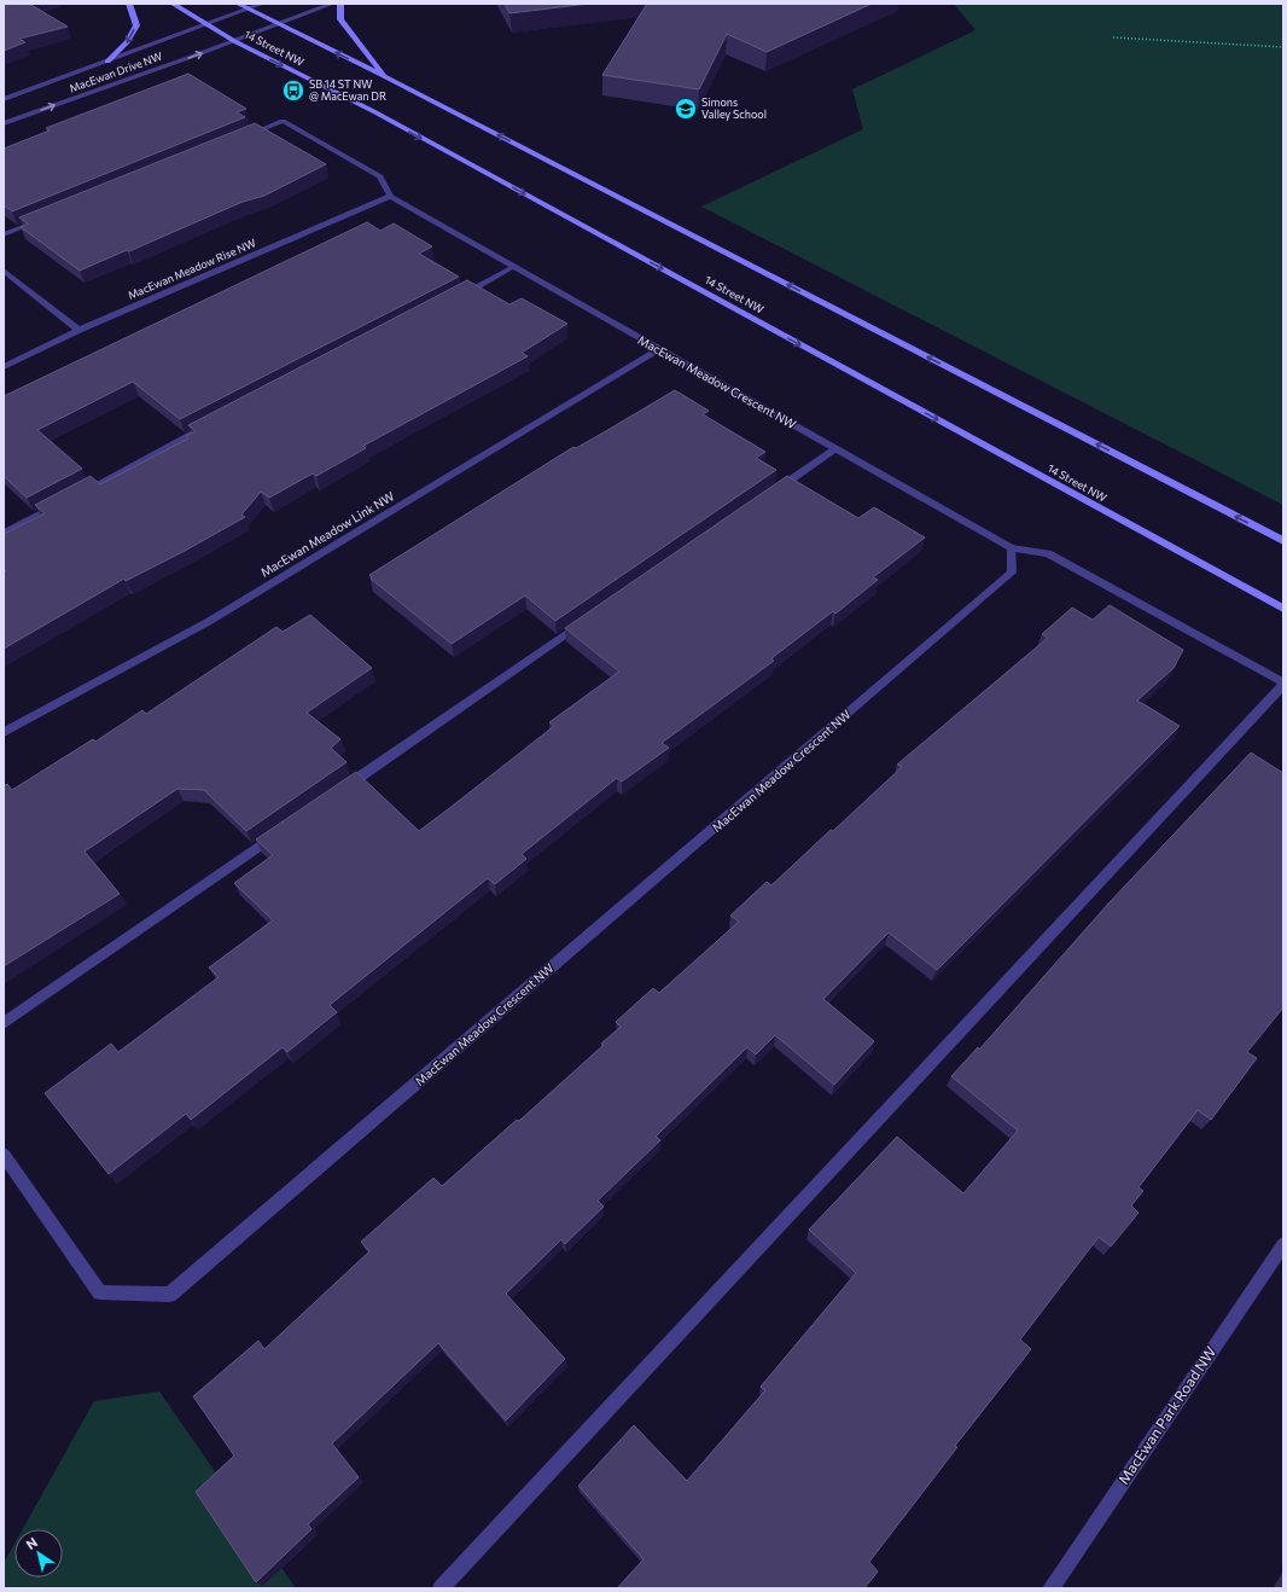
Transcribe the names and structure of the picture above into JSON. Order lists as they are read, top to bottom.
{
  "streets": {
    "main road": ["14 Street NW"],
    "street": [
      "MacEwan Drive NW",
      "MacEwan Meadow Rise NW",
      "MacEwan Meadow Crescent NW",
      "MacEwan Meadow Link NW",
      "MacEwan Park Road NW"
    ]
  },
  "crossings": [
    ["14 Street NW", "MacEwan Drive NW"],
    ["MacEwan Meadow Rise NW", "MacEwan Meadow Crescent NW"],
    ["MacEwan Meadow Crescent NW", "MacEwan Meadow Link NW"]
  ],
  "places": {
    "bus stop": ["SB 14 ST NW @ MacEwan DR"],
    "school or university": ["Simons Valley School"]
  },
  "north": "top left"
}
